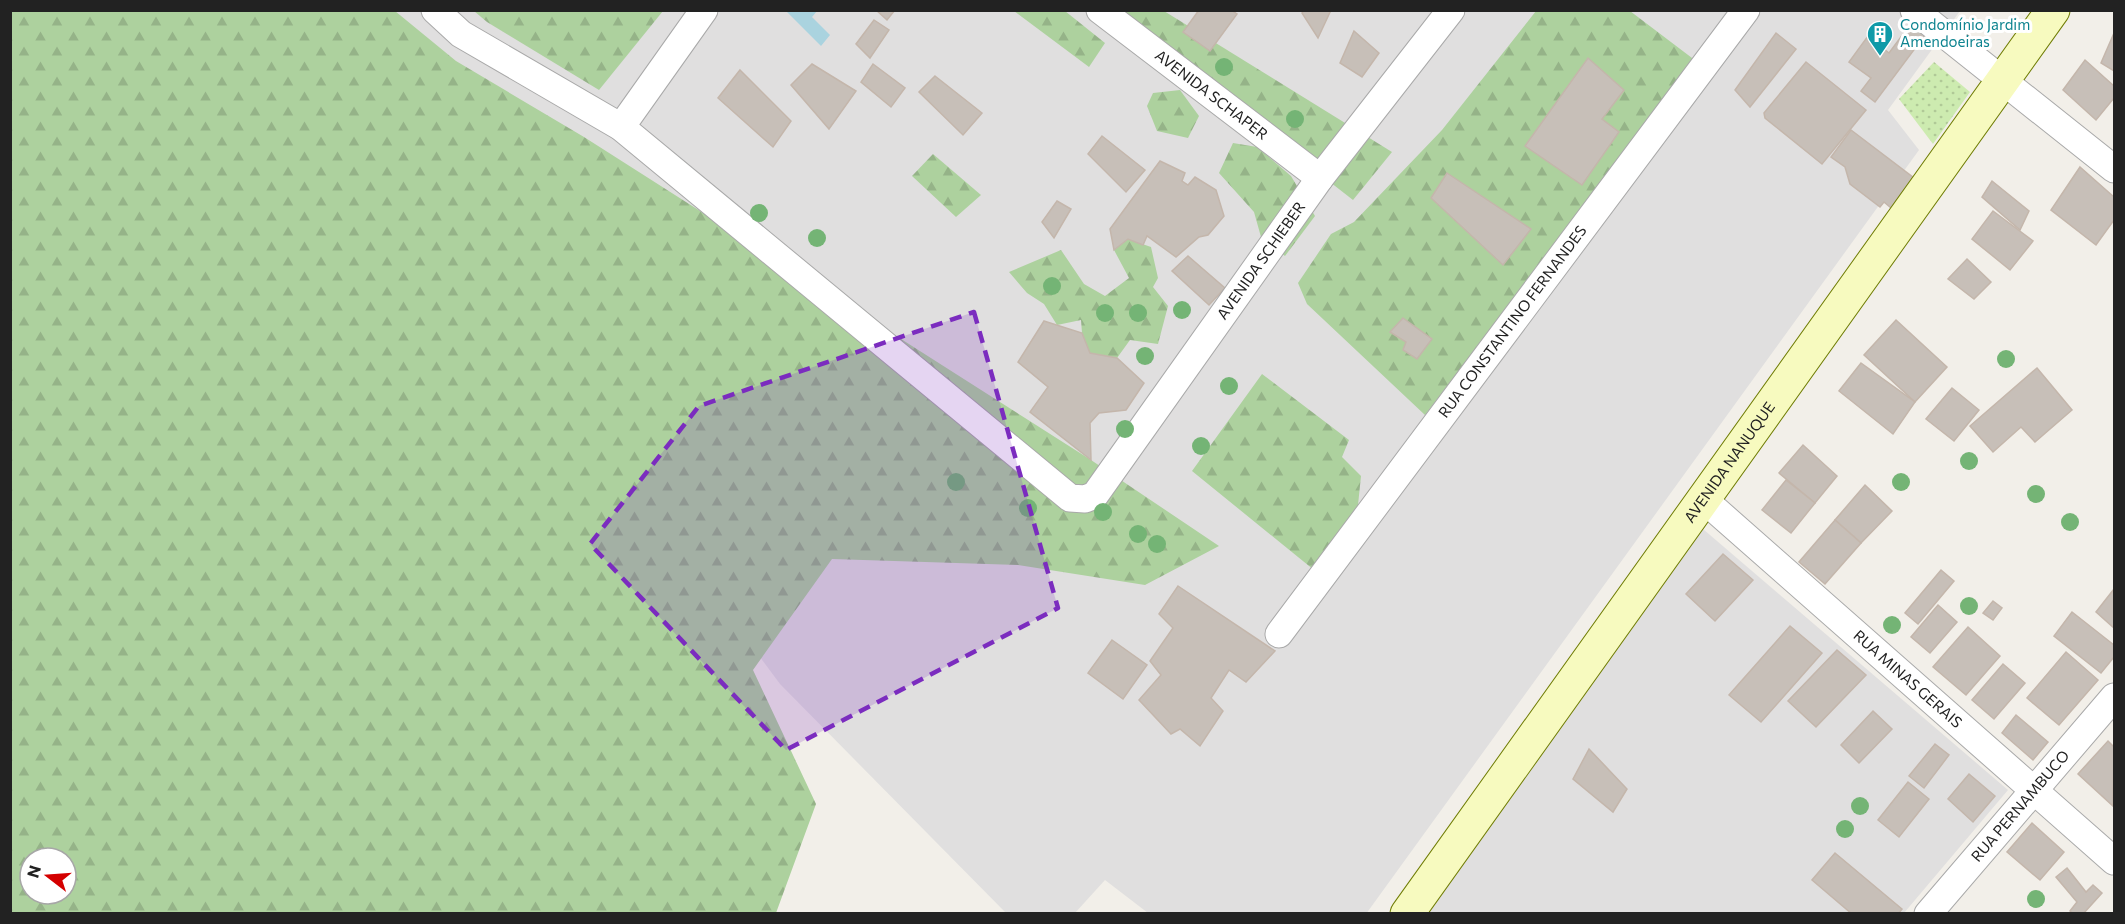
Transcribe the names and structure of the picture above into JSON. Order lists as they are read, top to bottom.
{
  "streets": {
    "main road": ["AVENIDA NANUQUE"],
    "street": [
      "AVENIDA SCHAPER",
      "AVENIDA SCHIEBER",
      "RUA CONSTANTINO FERNANDES",
      "RUA MINAS GERAIS",
      "RUA PERNAMBUCO"
    ]
  },
  "crossings": [
    ["AVENIDA SCHAPER", "AVENIDA SCHIEBER"],
    ["AVENIDA NANUQUE", "RUA MINAS GERAIS"],
    ["RUA MINAS GERAIS", "RUA PERNAMBUCO"]
  ],
  "places": {
    "building": ["Condomínio Jardim Amendoeiras"]
  },
  "north": "left"
}
